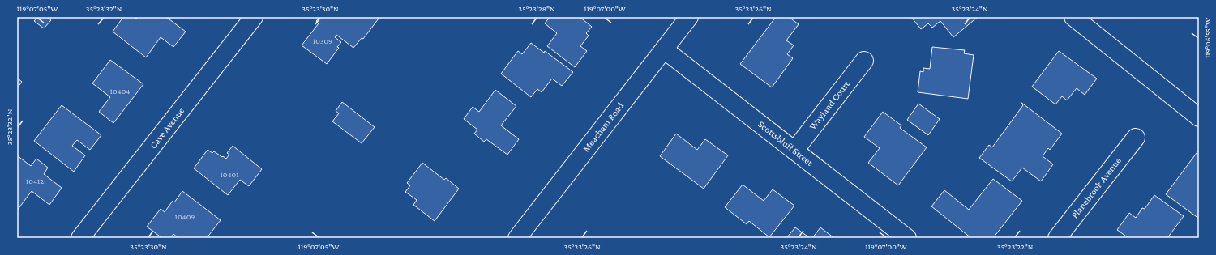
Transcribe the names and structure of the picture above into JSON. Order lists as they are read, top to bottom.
{
  "streets": {
    "street": [
      "Wayland Court",
      "Meacham Road",
      "Cave Avenue",
      "Scottsbluff Street",
      "Planebrook Avenue"
    ]
  },
  "crossings": [
    ["Wayland Court", "Scottsbluff Street"],
    ["Meacham Road", "Scottsbluff Street"]
  ],
  "house_numbers": [
    "10309",
    "10404",
    "10401",
    "10412",
    "10409"
  ],
  "coordinates": [
    "119°07'05\"W",
    "35°23'32\"N",
    "35°23'30\"N",
    "35°23'28\"N",
    "119°07'00\"W",
    "35°23'26\"N",
    "35°23'24\"N",
    "119°06'55\"W",
    "35°23'22\"N"
  ]
}
